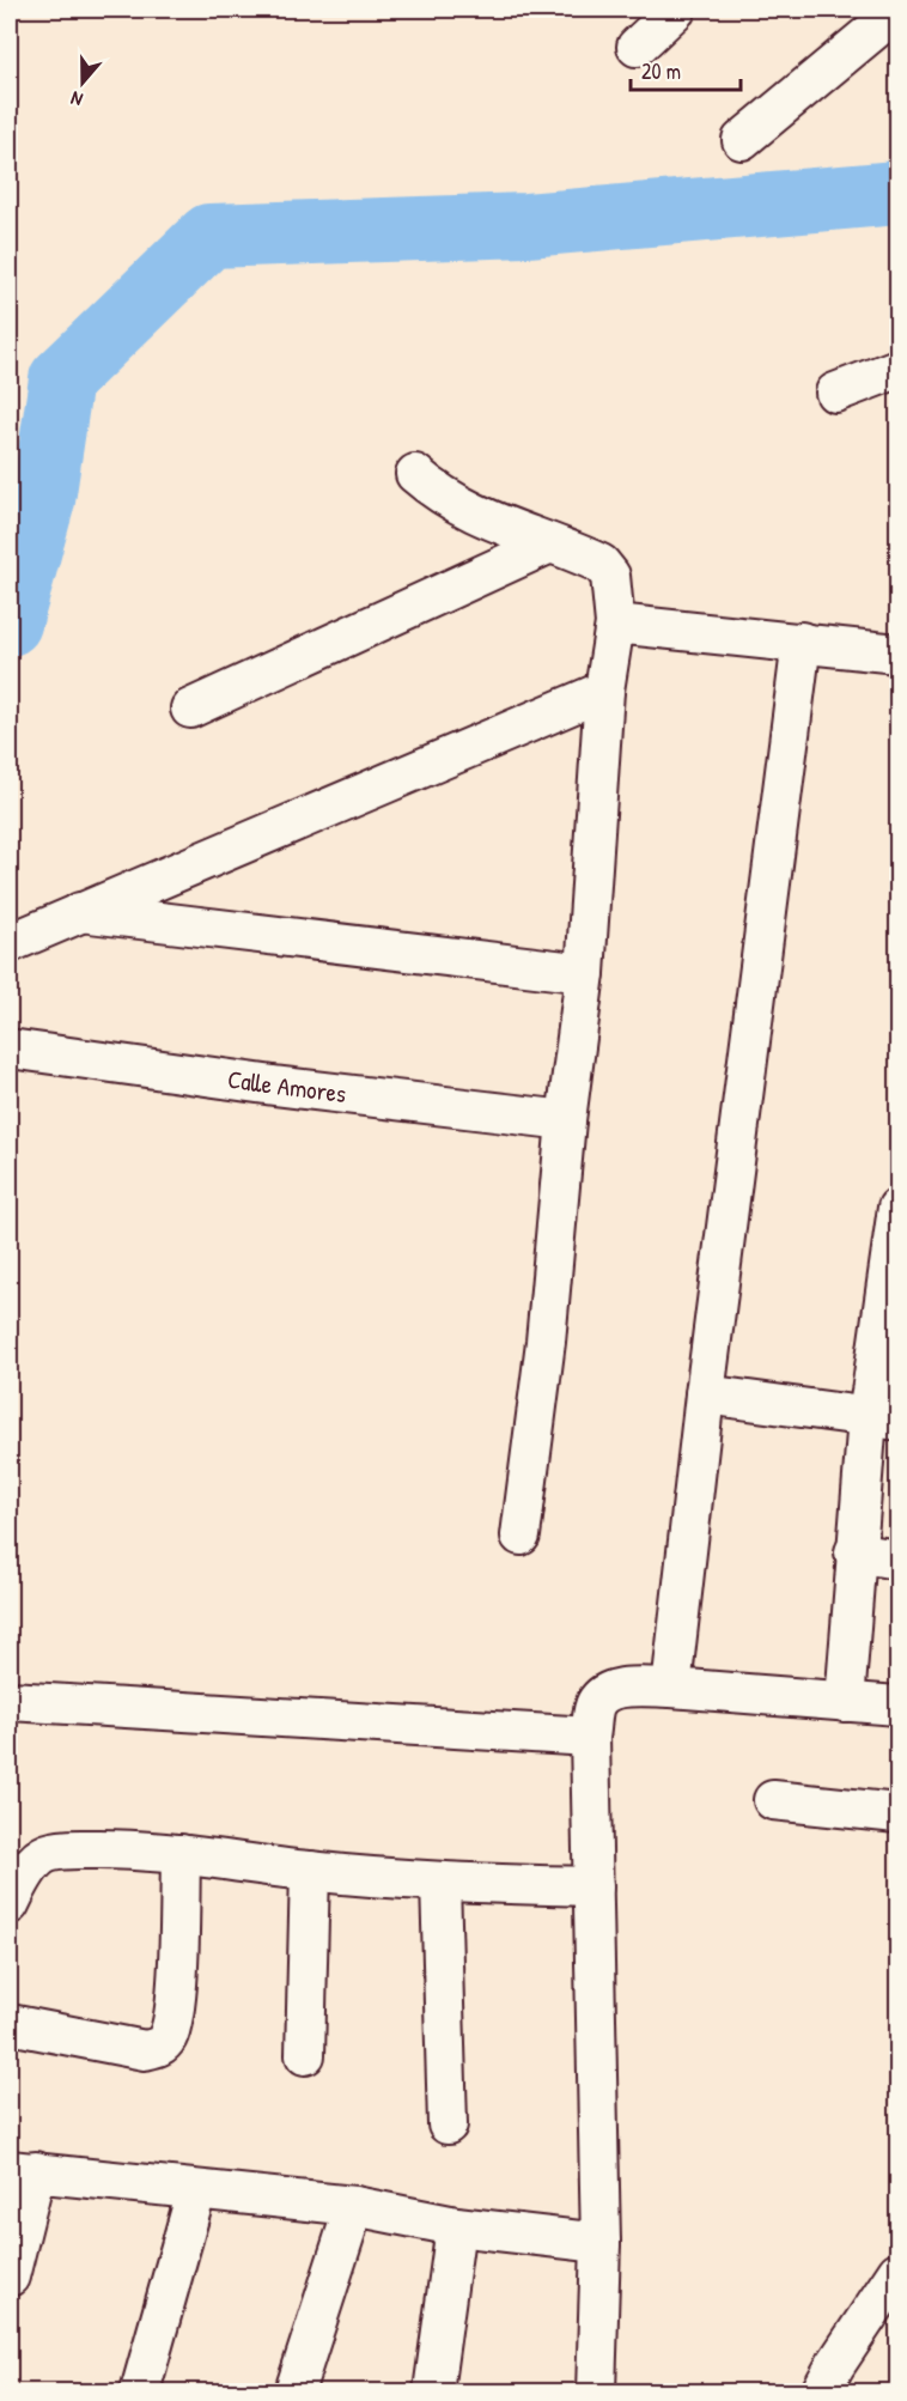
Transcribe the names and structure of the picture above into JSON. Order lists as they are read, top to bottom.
{
  "streets": {
    "street": ["Calle Amores"]
  },
  "scale_bar": "20 m",
  "north": "bottom"
}
